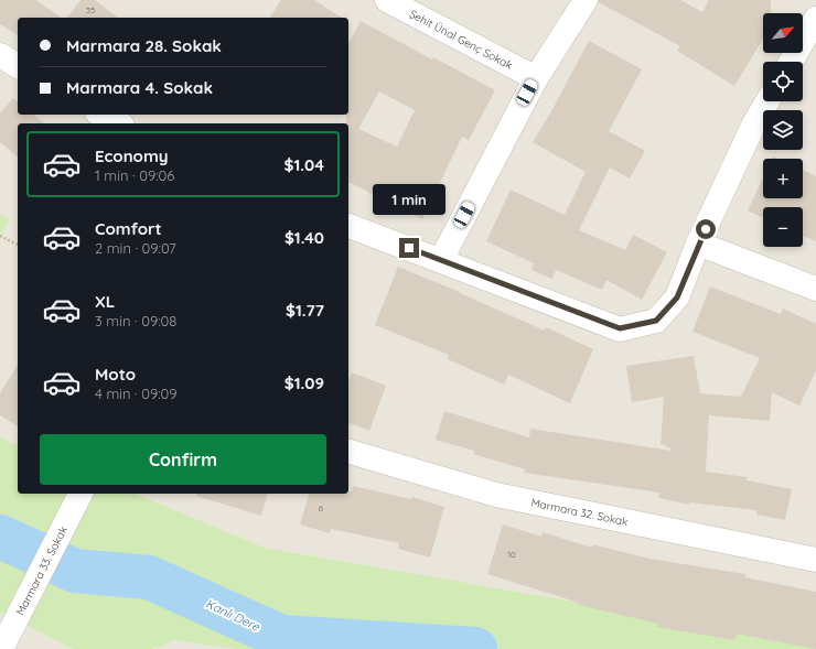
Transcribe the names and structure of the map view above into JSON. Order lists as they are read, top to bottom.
{
  "streets": {
    "street": ["Şehit Ünal Genç Sokak", "Marmara 32. Sokak", "Marmara 33. Sokak"]
  },
  "water": ["Kanlı Dere"],
  "house_numbers": ["35", "6", "10"],
  "north": "top right",
  "page": {
    "map_buttons": ["+", "−"],
    "banner": ["Marmara 28. Sokak", "Marmara 4. Sokak"],
    "list": [
      {
        "name": "Economy",
        "note": "1 min · 09:06",
        "value": "$1.04"
      },
      {
        "name": "Comfort",
        "note": "2 min · 09:07",
        "value": "$1.40"
      },
      {
        "name": "XL",
        "note": "3 min · 09:08",
        "value": "$1.77"
      },
      {
        "name": "Moto",
        "note": "4 min · 09:09",
        "value": "$1.09"
      }
    ],
    "bubble": "1 min",
    "buttons": "Confirm"
  }
}
